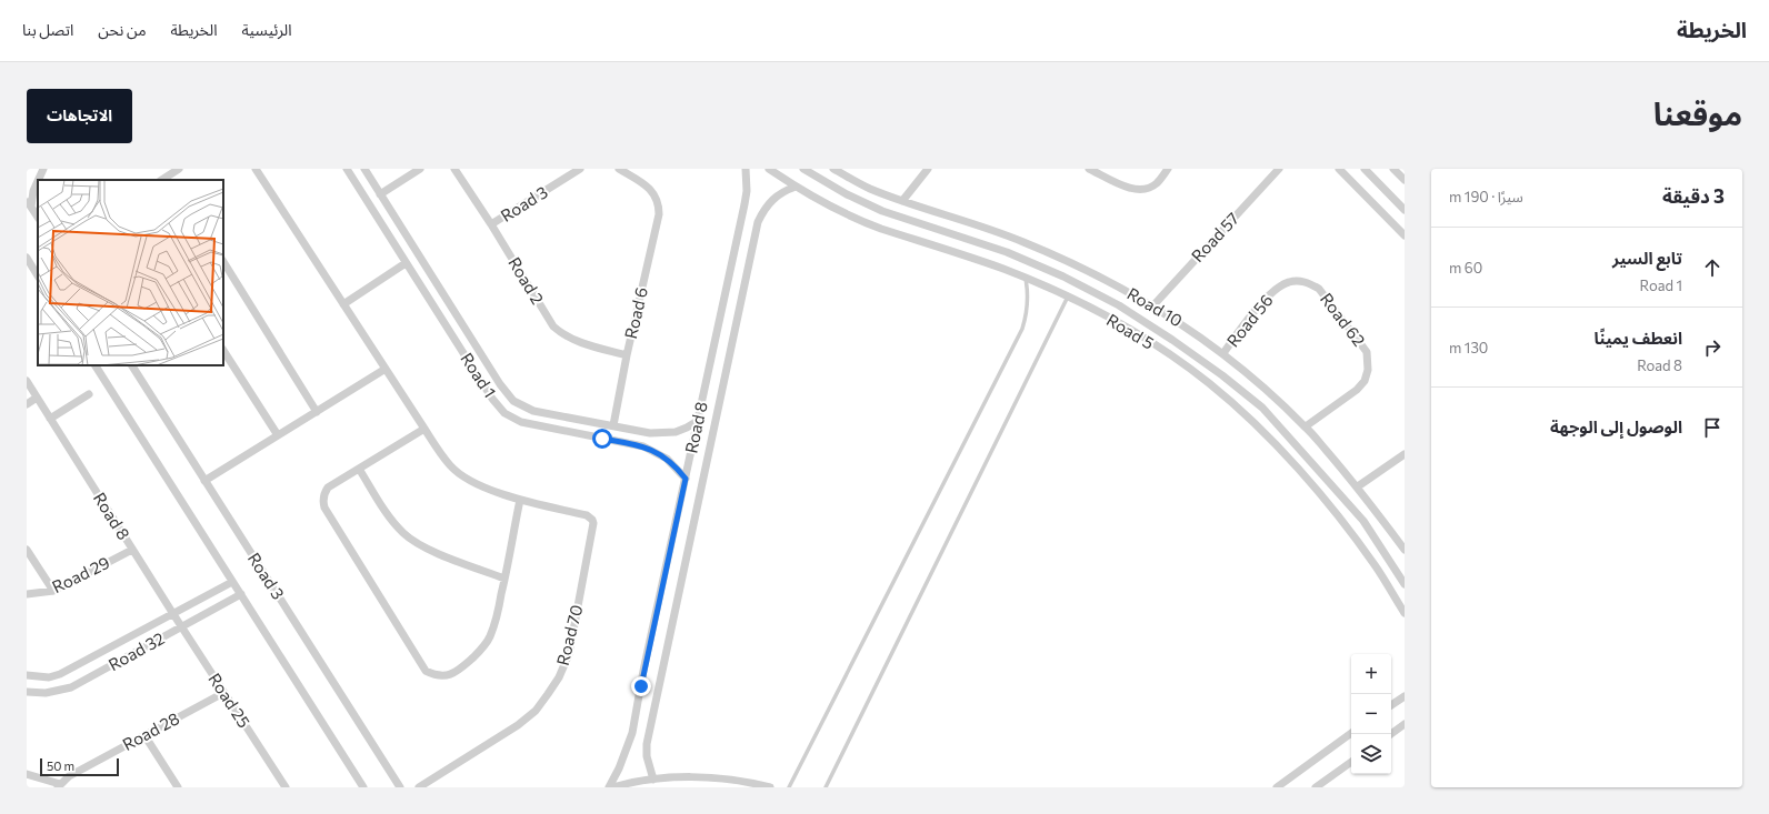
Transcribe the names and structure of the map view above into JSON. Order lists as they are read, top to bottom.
{
  "streets": {
    "street": [
      "Road 3",
      "Road 57",
      "Road 2",
      "Road 10",
      "Road 6",
      "Road 62",
      "Road 56",
      "Road 5",
      "Road 1",
      "Road 8",
      "Road 29",
      "Road 70",
      "Road 32",
      "Road 25",
      "Road 28"
    ]
  },
  "crossings": [
    ["Road 3", "Road 2"],
    ["Road 3", "Road 32"],
    ["Road 57", "Road 10"],
    ["Road 2", "Road 6"],
    ["Road 10", "Road 62"],
    ["Road 10", "Road 56"],
    ["Road 6", "Road 1"],
    ["Road 62", "Road 56"],
    ["Road 5", "Road 8"],
    ["Road 1", "Road 8"],
    ["Road 8", "Road 29"],
    ["Road 8", "Road 32"],
    ["Road 8", "Road 25"],
    ["Road 32", "Road 25"],
    ["Road 25", "Road 28"]
  ],
  "scale_bar": "50 m",
  "page": {
    "header": "الخريطة",
    "nav": [
      "الرئيسية",
      "الخريطة",
      "من نحن",
      "اتصل بنا"
    ],
    "title": "موقعنا",
    "buttons": "الاتجاهات",
    "heading": ["3 دقيقة", "سيرًا · 190 m"],
    "list": [
      ["تابع السير", "Road 1", "60 m"],
      ["انعطف يمينًا", "Road 8", "130 m"],
      "الوصول إلى الوجهة"
    ],
    "map_buttons": ["+", "−"],
    "scale": "50 m"
  }
}
